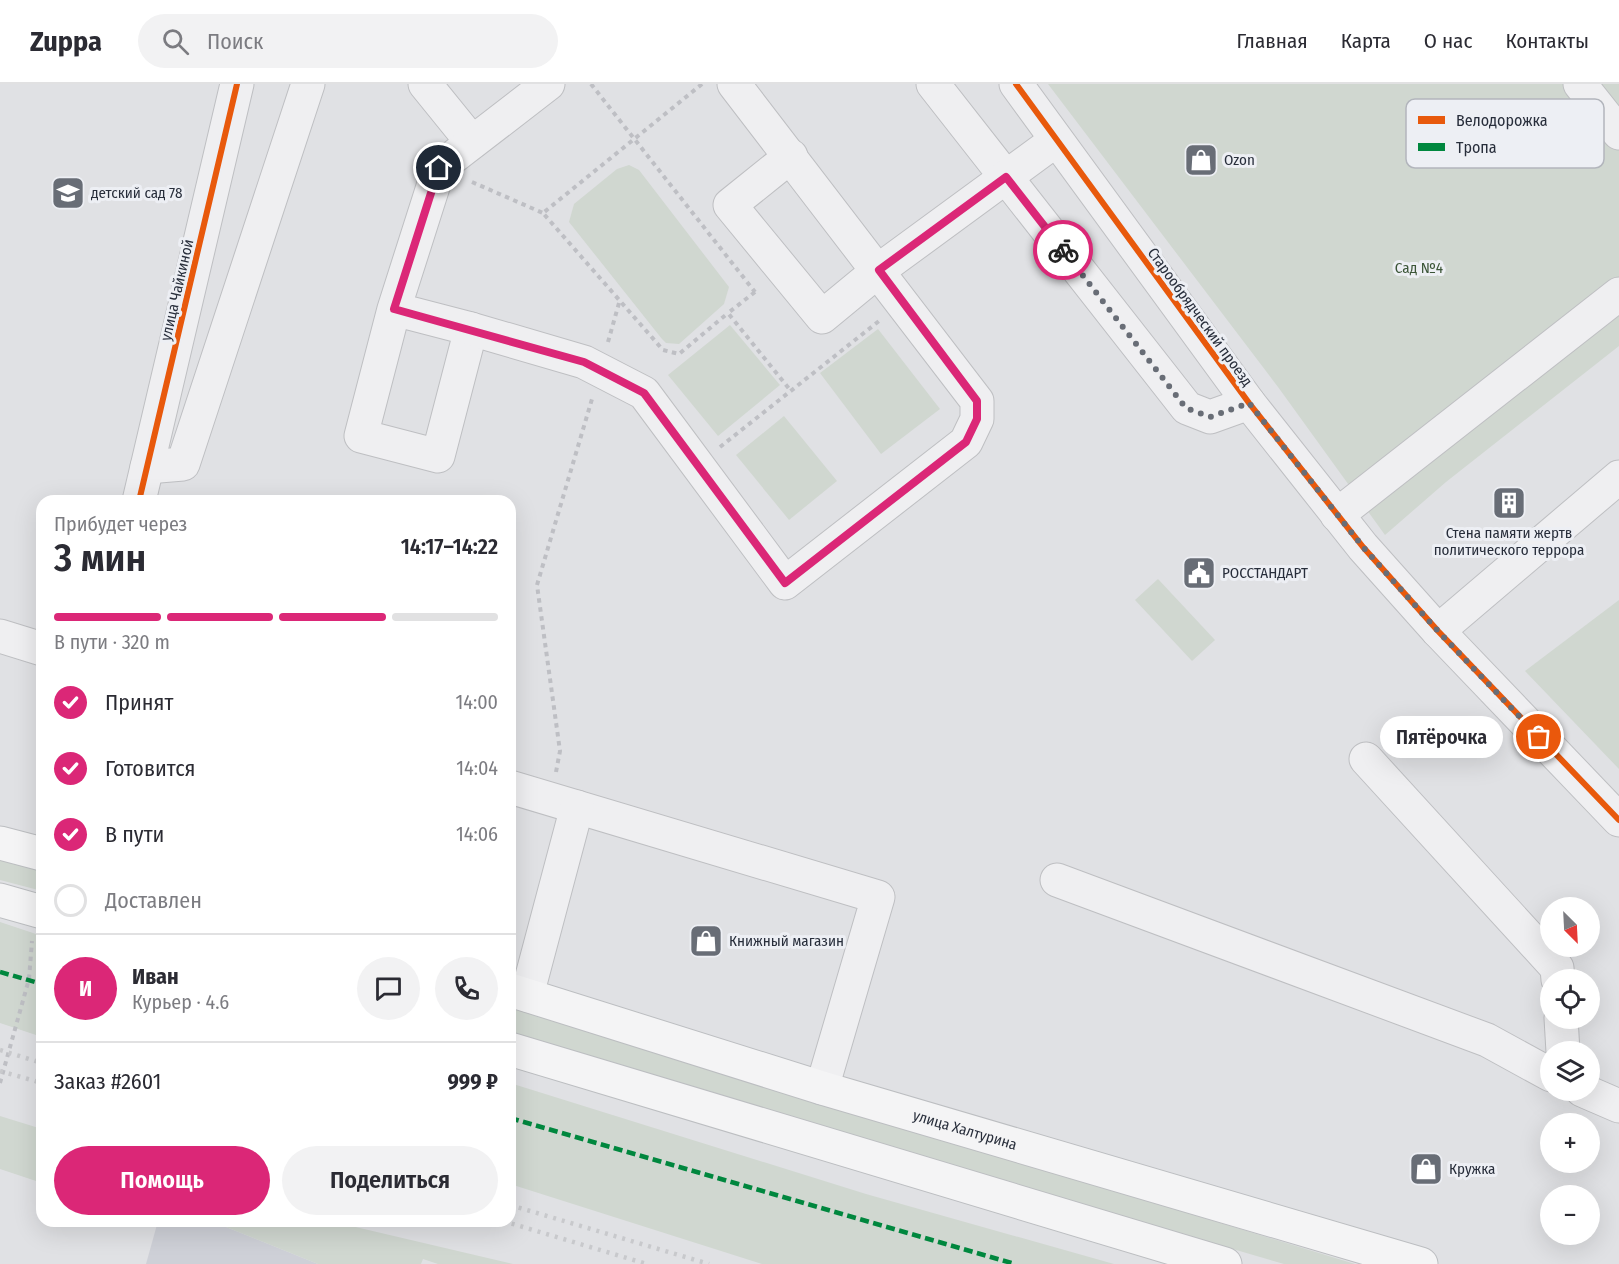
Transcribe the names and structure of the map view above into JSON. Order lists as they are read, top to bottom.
{
  "streets": {
    "main road": ["улица Халтурина"],
    "street": ["улица Чайкиной", "Старообрядческий проезд"]
  },
  "parks": ["Сад №4"],
  "places": {
    "shop": ["Ozon", "Книжный магазин", "Кружка"],
    "school or university": ["детский сад 78"],
    "building": ["Стена памяти жертв политического террора"],
    "public building": ["РОССТАНДАРТ"],
    "other": ["Пятёрочка"]
  },
  "legend": ["Велодорожка", "Тропа"],
  "north": "bottom right",
  "page": {
    "header": "Zuppa",
    "search": "Поиск",
    "nav": [
      "Главная",
      "Карта",
      "О нас",
      "Контакты"
    ],
    "heading": ["3 мин", "Прибудет через", "14:17–14:22"],
    "panel": [
      "Иван",
      "Курьер · 4.6",
      "Заказ #2601",
      "999 ₽"
    ],
    "bar": "В пути · 320 m",
    "list": [
      ["Принят", "14:00"],
      ["Готовится", "14:04"],
      ["В пути", "14:06"],
      "Доставлен"
    ],
    "bubble": "Пятёрочка",
    "map_buttons": ["+", "−"],
    "round": "И",
    "buttons": ["Помощь", "Поделиться"]
  }
}
